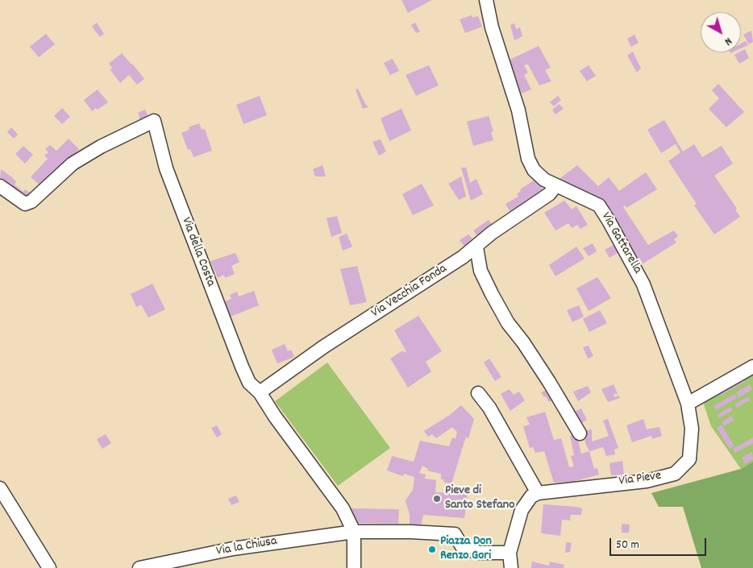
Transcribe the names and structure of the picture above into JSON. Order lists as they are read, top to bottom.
{
  "streets": {
    "street": [
      "Via Gattarella",
      "Via della Costa",
      "Via Vecchia Fonda",
      "Via Pieve",
      "Via la Chiusa"
    ]
  },
  "crossings": [
    ["Via Gattarella", "Via Vecchia Fonda"],
    ["Via Gattarella", "Via Pieve"],
    ["Via della Costa", "Via Vecchia Fonda"],
    ["Via della Costa", "Via la Chiusa"]
  ],
  "places": ["Pieve di Santo Stefano", "Piazza Don Renzo Gori"],
  "scale_bar": "50 m",
  "north": "bottom right"
}
